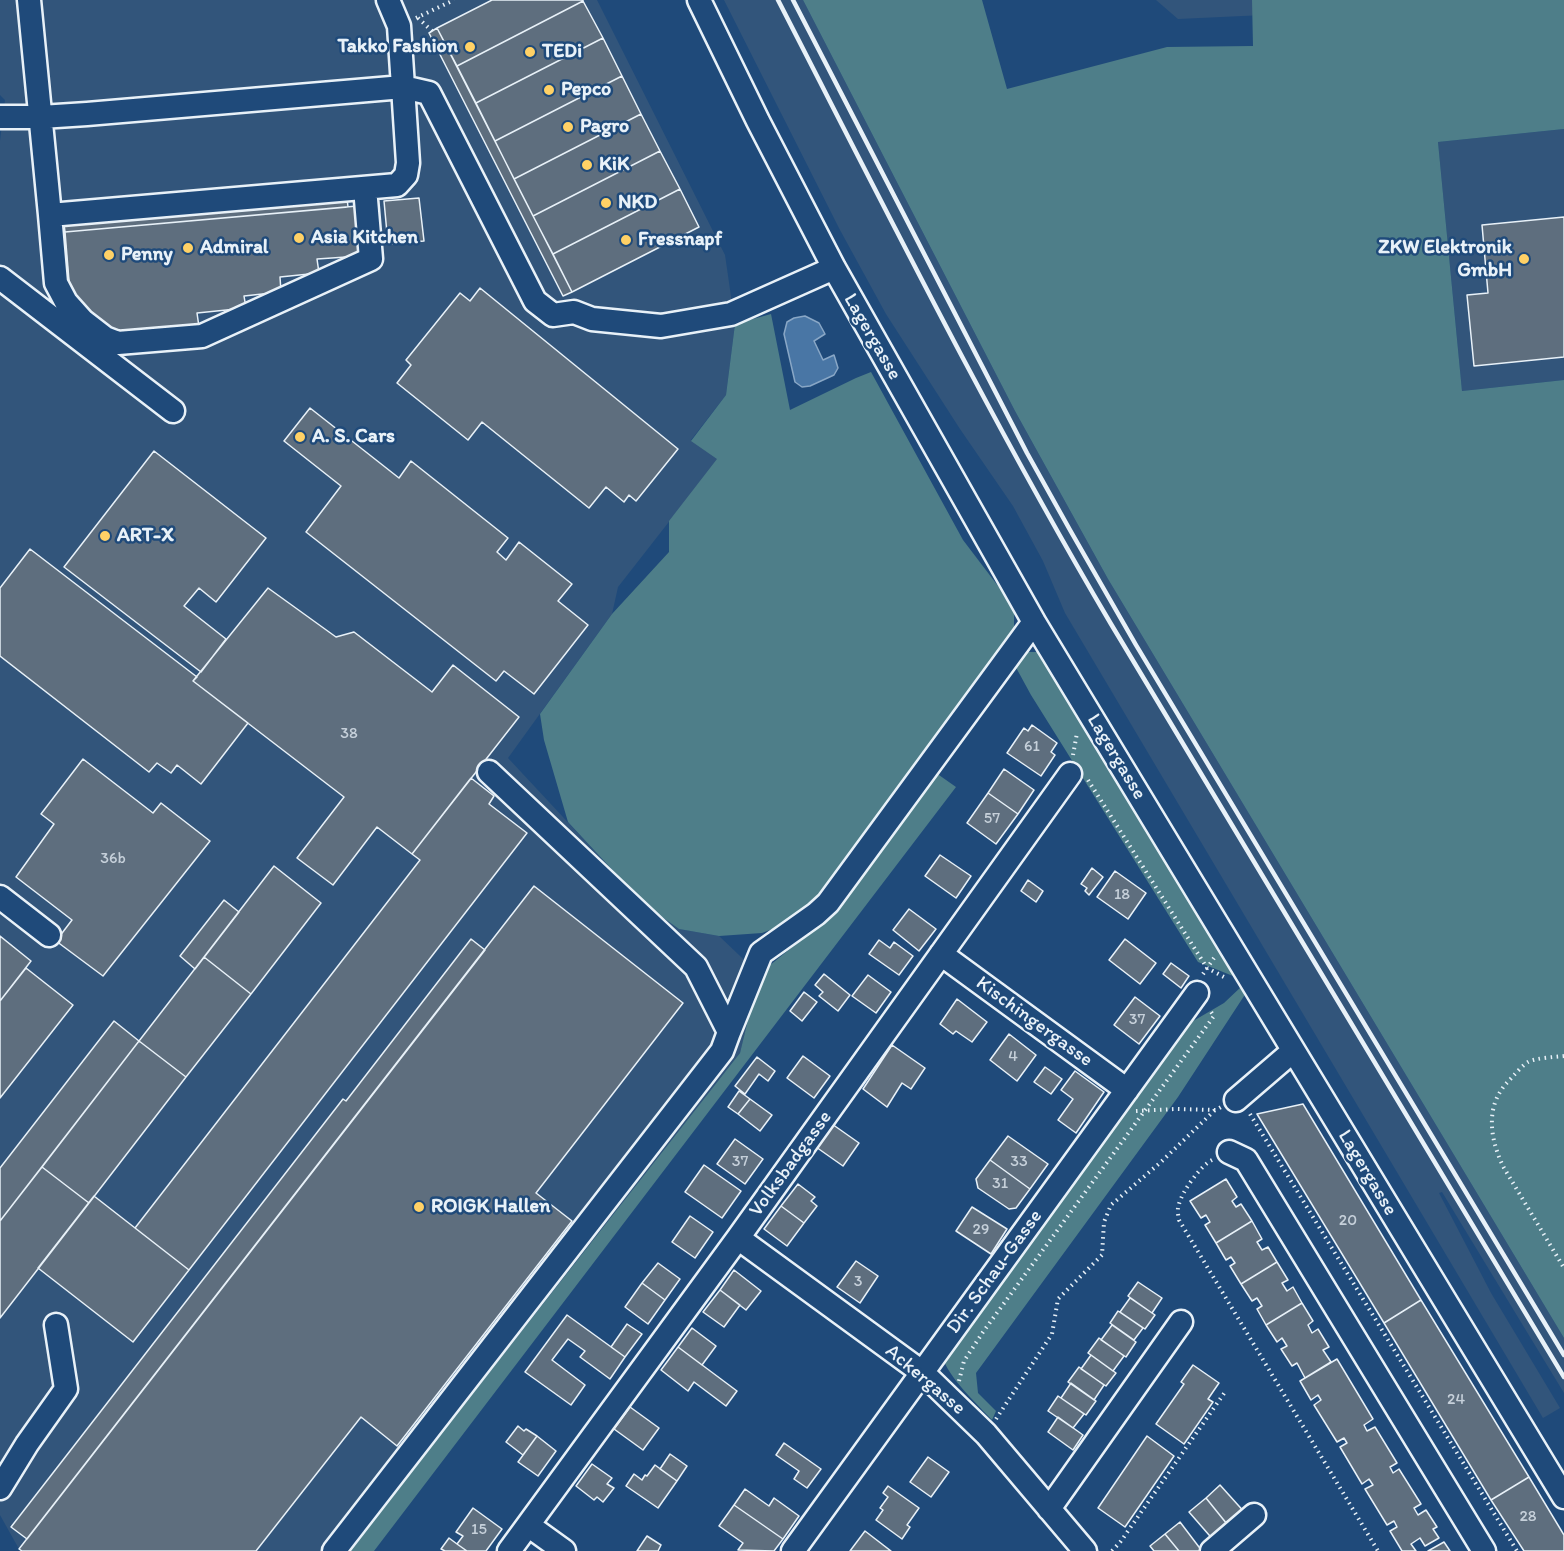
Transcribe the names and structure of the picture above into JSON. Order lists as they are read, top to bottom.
{
  "streets": {
    "street": [
      "Lagergasse",
      "Kischingergasse",
      "Volksbadgasse",
      "Dir. Schau-Gasse",
      "Ackergasse"
    ]
  },
  "crossings": [
    ["Kischingergasse", "Volksbadgasse"],
    ["Kischingergasse", "Dir. Schau-Gasse"],
    ["Volksbadgasse", "Ackergasse"],
    ["Dir. Schau-Gasse", "Ackergasse"]
  ],
  "places": [
    "Takko Fashion",
    "TEDi",
    "Pepco",
    "Pagro",
    "KiK",
    "NKD",
    "Asia Kitchen",
    "Fressnapf",
    "Admiral",
    "Penny",
    "ZKW Elektronik GmbH",
    "A. S. Cars",
    "ART-X",
    "ROIGK Hallen"
  ],
  "house_numbers": [
    "38",
    "61",
    "57",
    "36b",
    "18",
    "37",
    "4",
    "37",
    "33",
    "31",
    "20",
    "29",
    "3",
    "24",
    "28",
    "15"
  ]
}
